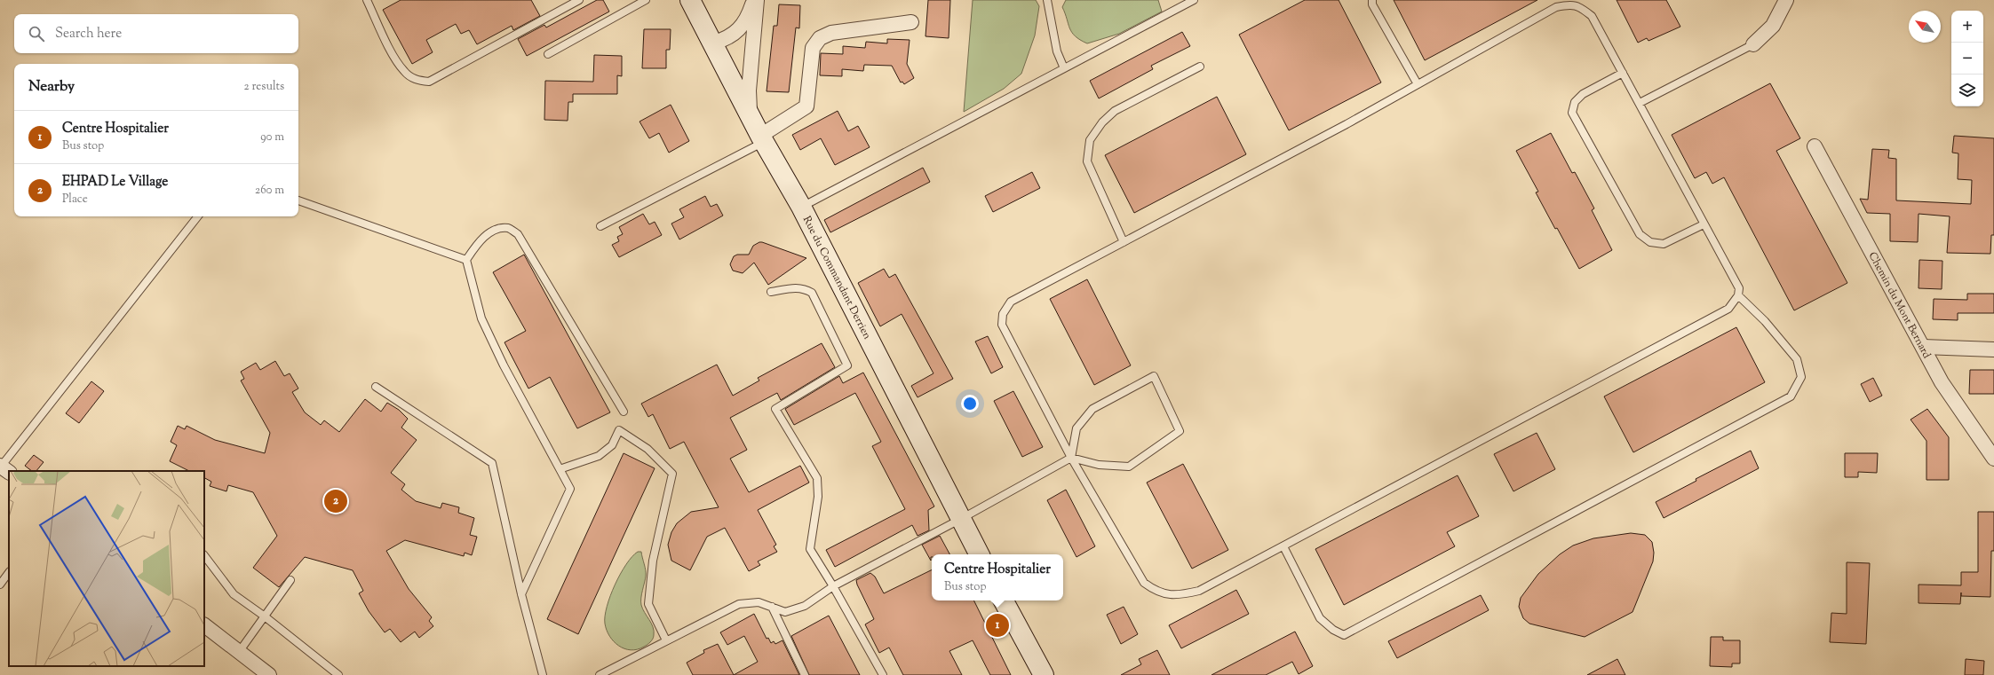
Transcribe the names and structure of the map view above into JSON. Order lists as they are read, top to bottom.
{
  "streets": {
    "main road": ["Rue du Commandant Derrien"],
    "street": ["Chemin du Mont Bernard"]
  },
  "north": "top left",
  "page": {
    "map_buttons": ["+", "−"],
    "search": "Search here",
    "heading": ["Nearby", "2 results"],
    "list": [
      {
        "mark": "1",
        "name": "Centre Hospitalier",
        "note": "Bus stop",
        "value": "90 m"
      },
      {
        "mark": "2",
        "name": "EHPAD Le Village",
        "note": "Place",
        "value": "260 m"
      }
    ],
    "pins": ["2", "1"],
    "popup": ["Centre Hospitalier", "Bus stop"]
  }
}
